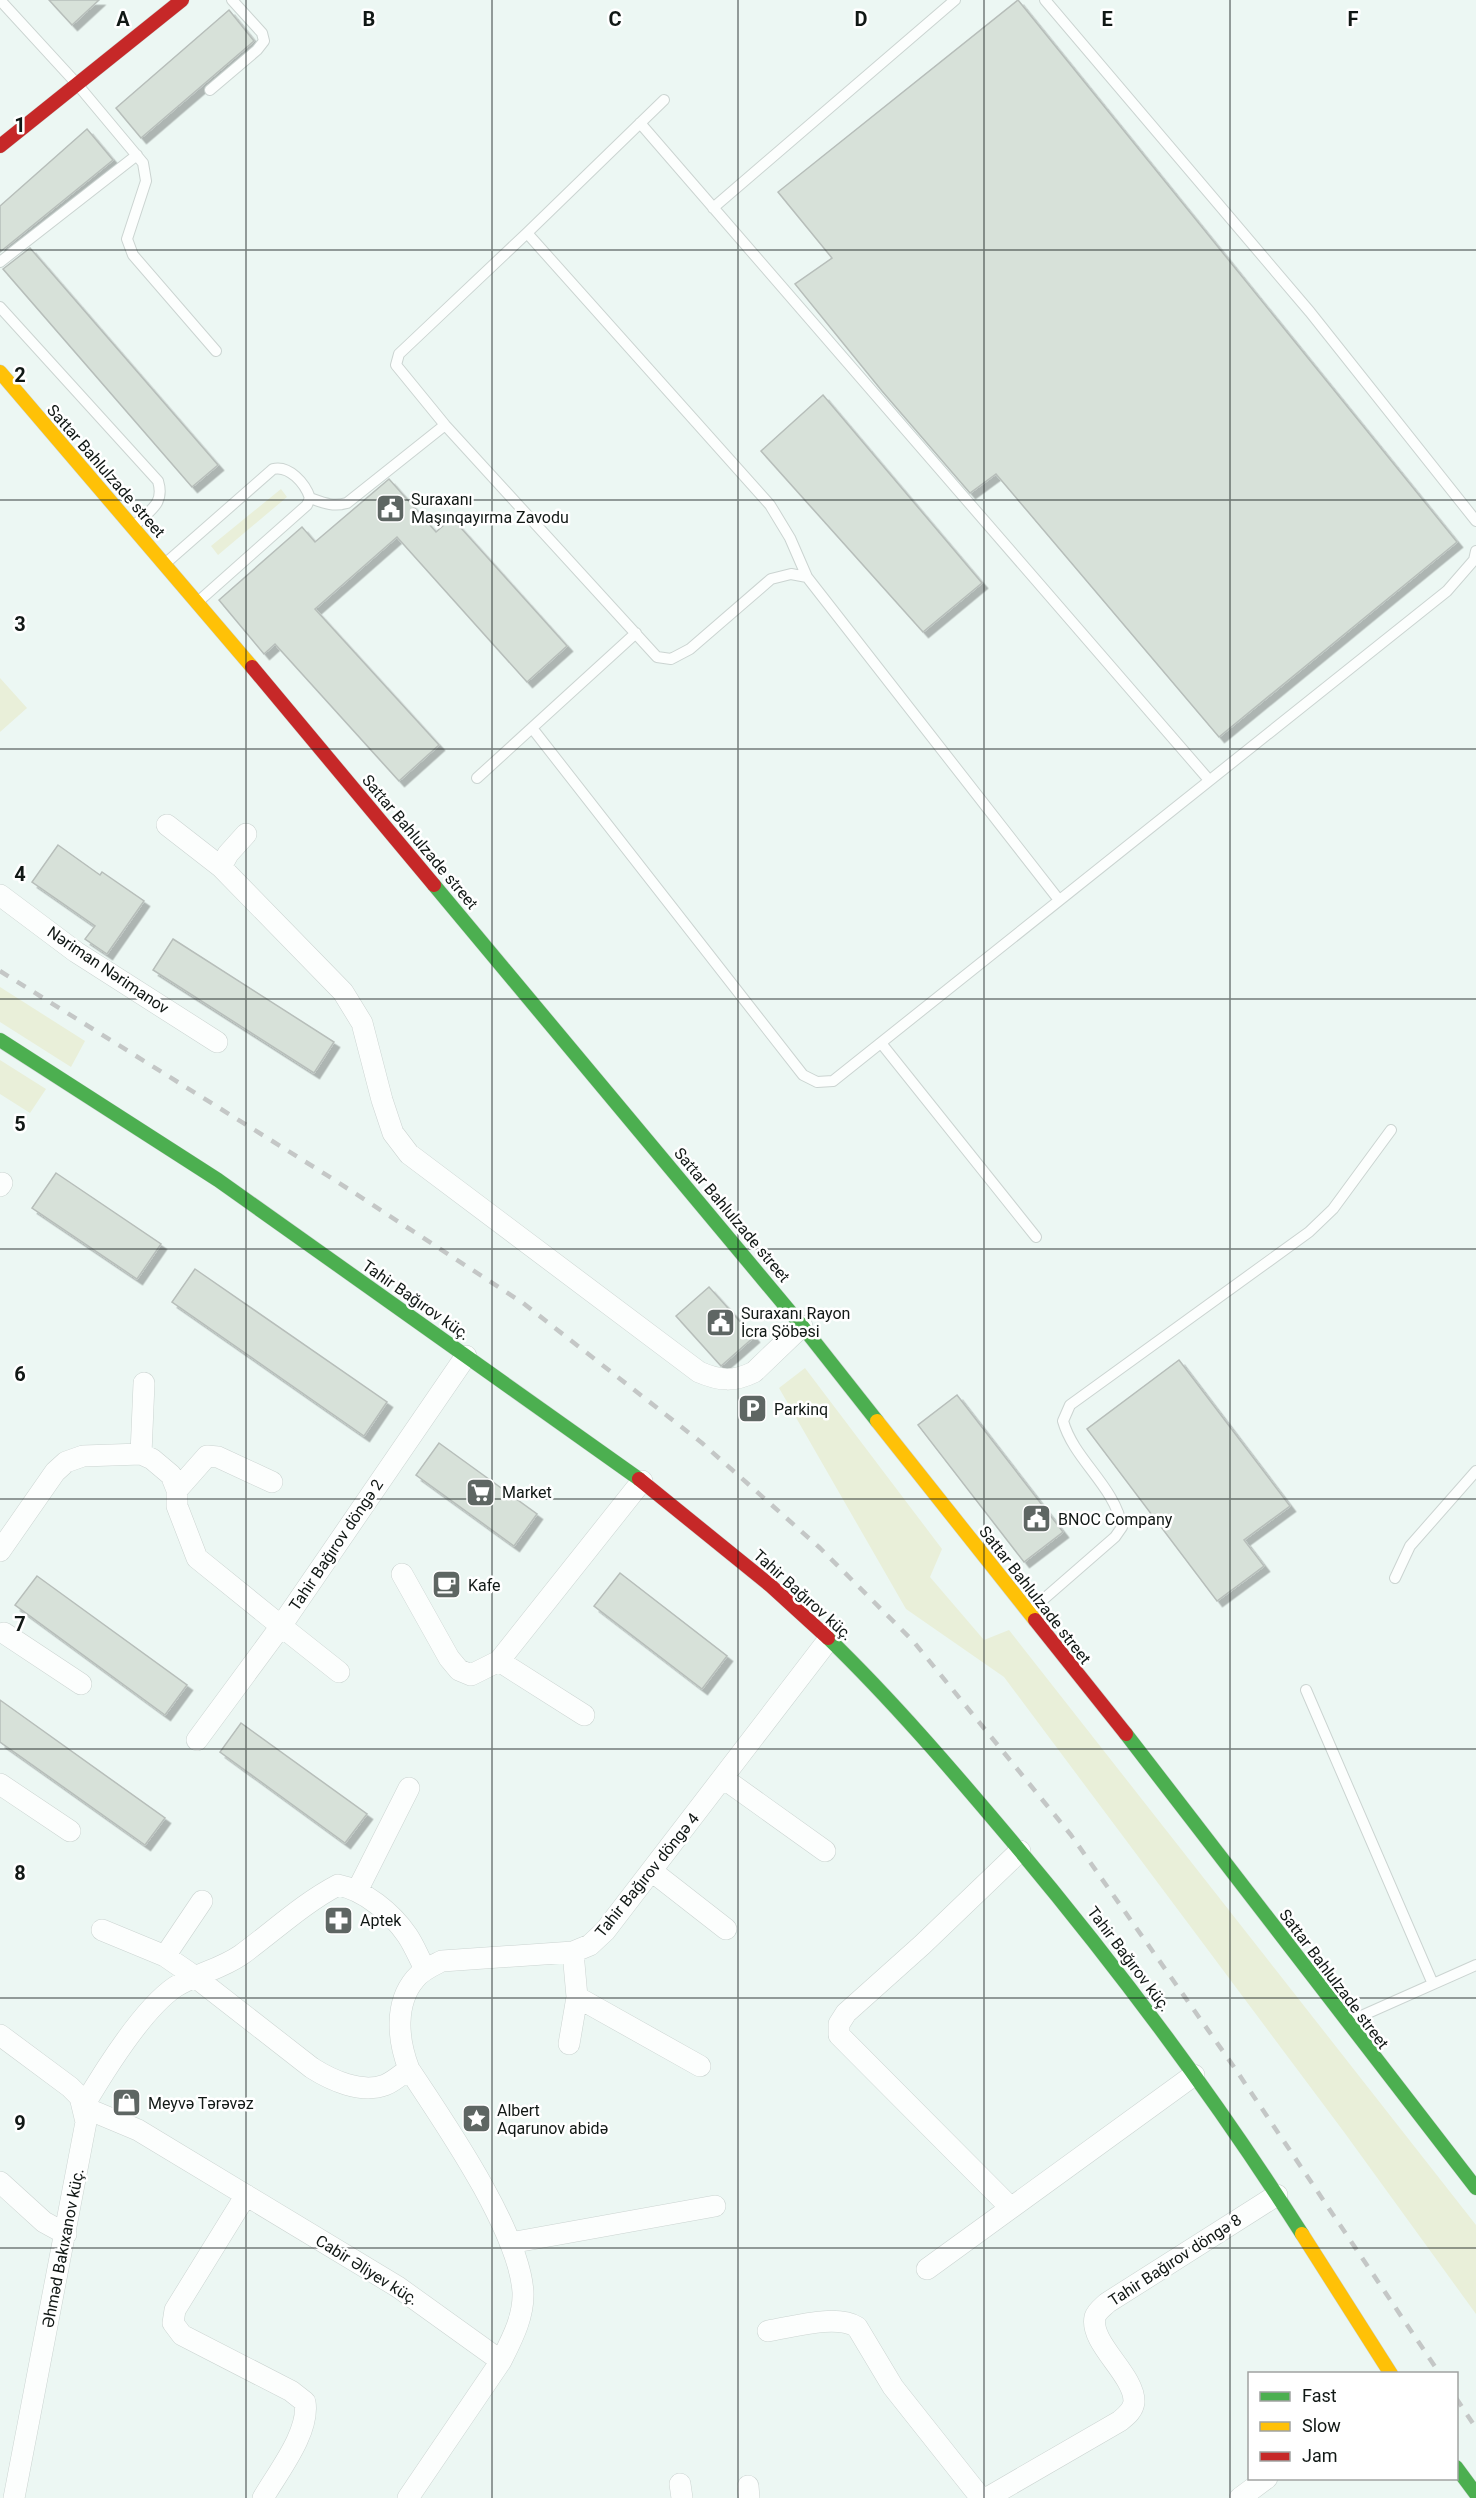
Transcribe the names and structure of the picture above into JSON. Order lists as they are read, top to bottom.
{
  "streets": {
    "main road": ["Sattar Bahlulzade street", "Tahir Bağırov küç."],
    "street": [
      "Nəriman Nərimanov",
      "Tahir Bağırov döngə 2",
      "Tahir Bağırov döngə 4",
      "Əhməd Bakıxanov küç.",
      "Tahir Bağırov döngə 8",
      "Cabir Əliyev küç."
    ]
  },
  "crossings": [
    ["Tahir Bağırov küç.", "Tahir Bağırov döngə 2"],
    ["Tahir Bağırov küç.", "Tahir Bağırov döngə 4"],
    ["Tahir Bağırov küç.", "Tahir Bağırov döngə 8"],
    ["Əhməd Bakıxanov küç.", "Cabir Əliyev küç."]
  ],
  "places": {
    "public building": ["Suraxanı Maşınqayırma Zavodu", "Suraxanı Rayon İcra Şöbəsi", "BNOC Company"],
    "parking": ["Parkinq"],
    "supermarket": ["Market"],
    "cafe": ["Kafe"],
    "pharmacy": ["Aptek"],
    "shop": ["Meyvə Tərəvəz"],
    "place": ["Albert Aqarunov abidə"]
  },
  "legend": ["Fast", "Slow", "Jam"],
  "grid": {
    "columns": [
      "A",
      "B",
      "C",
      "D",
      "E",
      "F"
    ],
    "rows": [
      "1",
      "2",
      "3",
      "4",
      "5",
      "6",
      "7",
      "8",
      "9"
    ]
  }
}
